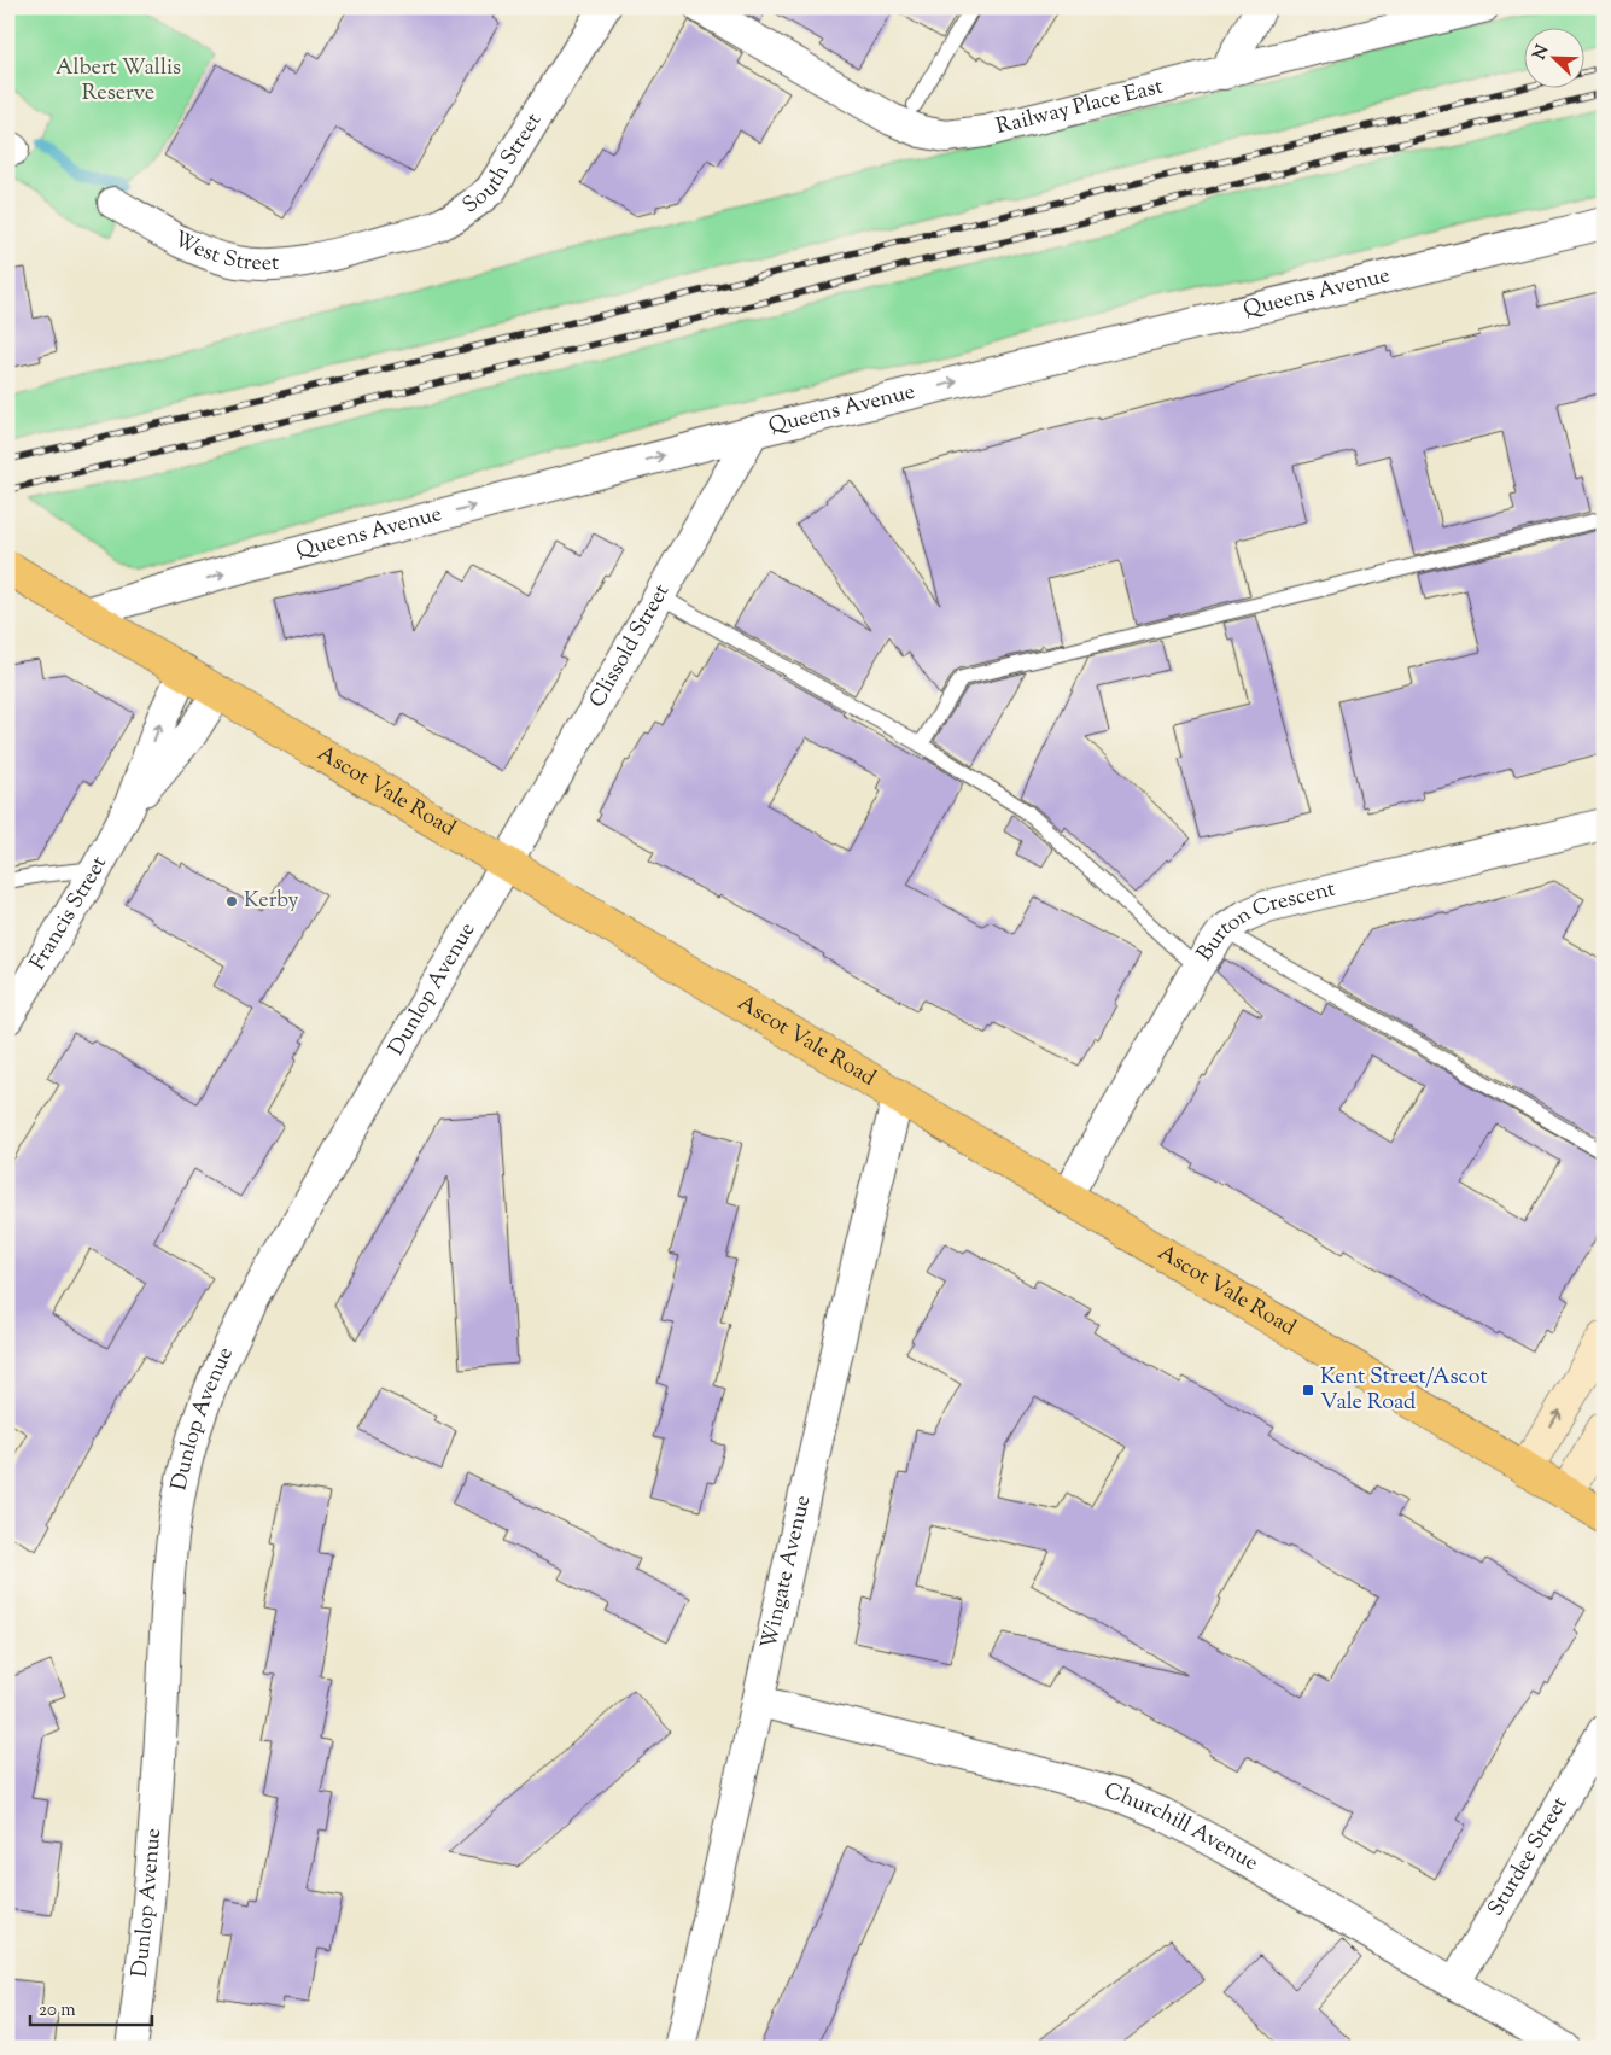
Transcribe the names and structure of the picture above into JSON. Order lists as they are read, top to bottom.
{
  "streets": {
    "main road": ["Ascot Vale Road"],
    "street": [
      "Railway Place East",
      "South Street",
      "West Street",
      "Queens Avenue",
      "Clissold Street",
      "Francis Street",
      "Burton Crescent",
      "Dunlop Avenue",
      "Wingate Avenue",
      "Churchill Avenue",
      "Sturdee Street"
    ]
  },
  "crossings": [
    ["South Street", "West Street"],
    ["Queens Avenue", "Clissold Street"],
    ["Queens Avenue", "Ascot Vale Road"],
    ["Clissold Street", "Ascot Vale Road"],
    ["Clissold Street", "Dunlop Avenue"],
    ["Ascot Vale Road", "Francis Street"],
    ["Ascot Vale Road", "Burton Crescent"],
    ["Ascot Vale Road", "Dunlop Avenue"],
    ["Ascot Vale Road", "Wingate Avenue"],
    ["Wingate Avenue", "Churchill Avenue"],
    ["Churchill Avenue", "Sturdee Street"]
  ],
  "one_way": ["Queens Avenue"],
  "parks": ["Albert Wallis Reserve"],
  "places": {
    "other": ["Kerby"],
    "transit": ["Kent Street/Ascot Vale Road"]
  },
  "scale_bar": "20 m",
  "north": "top left"
}
